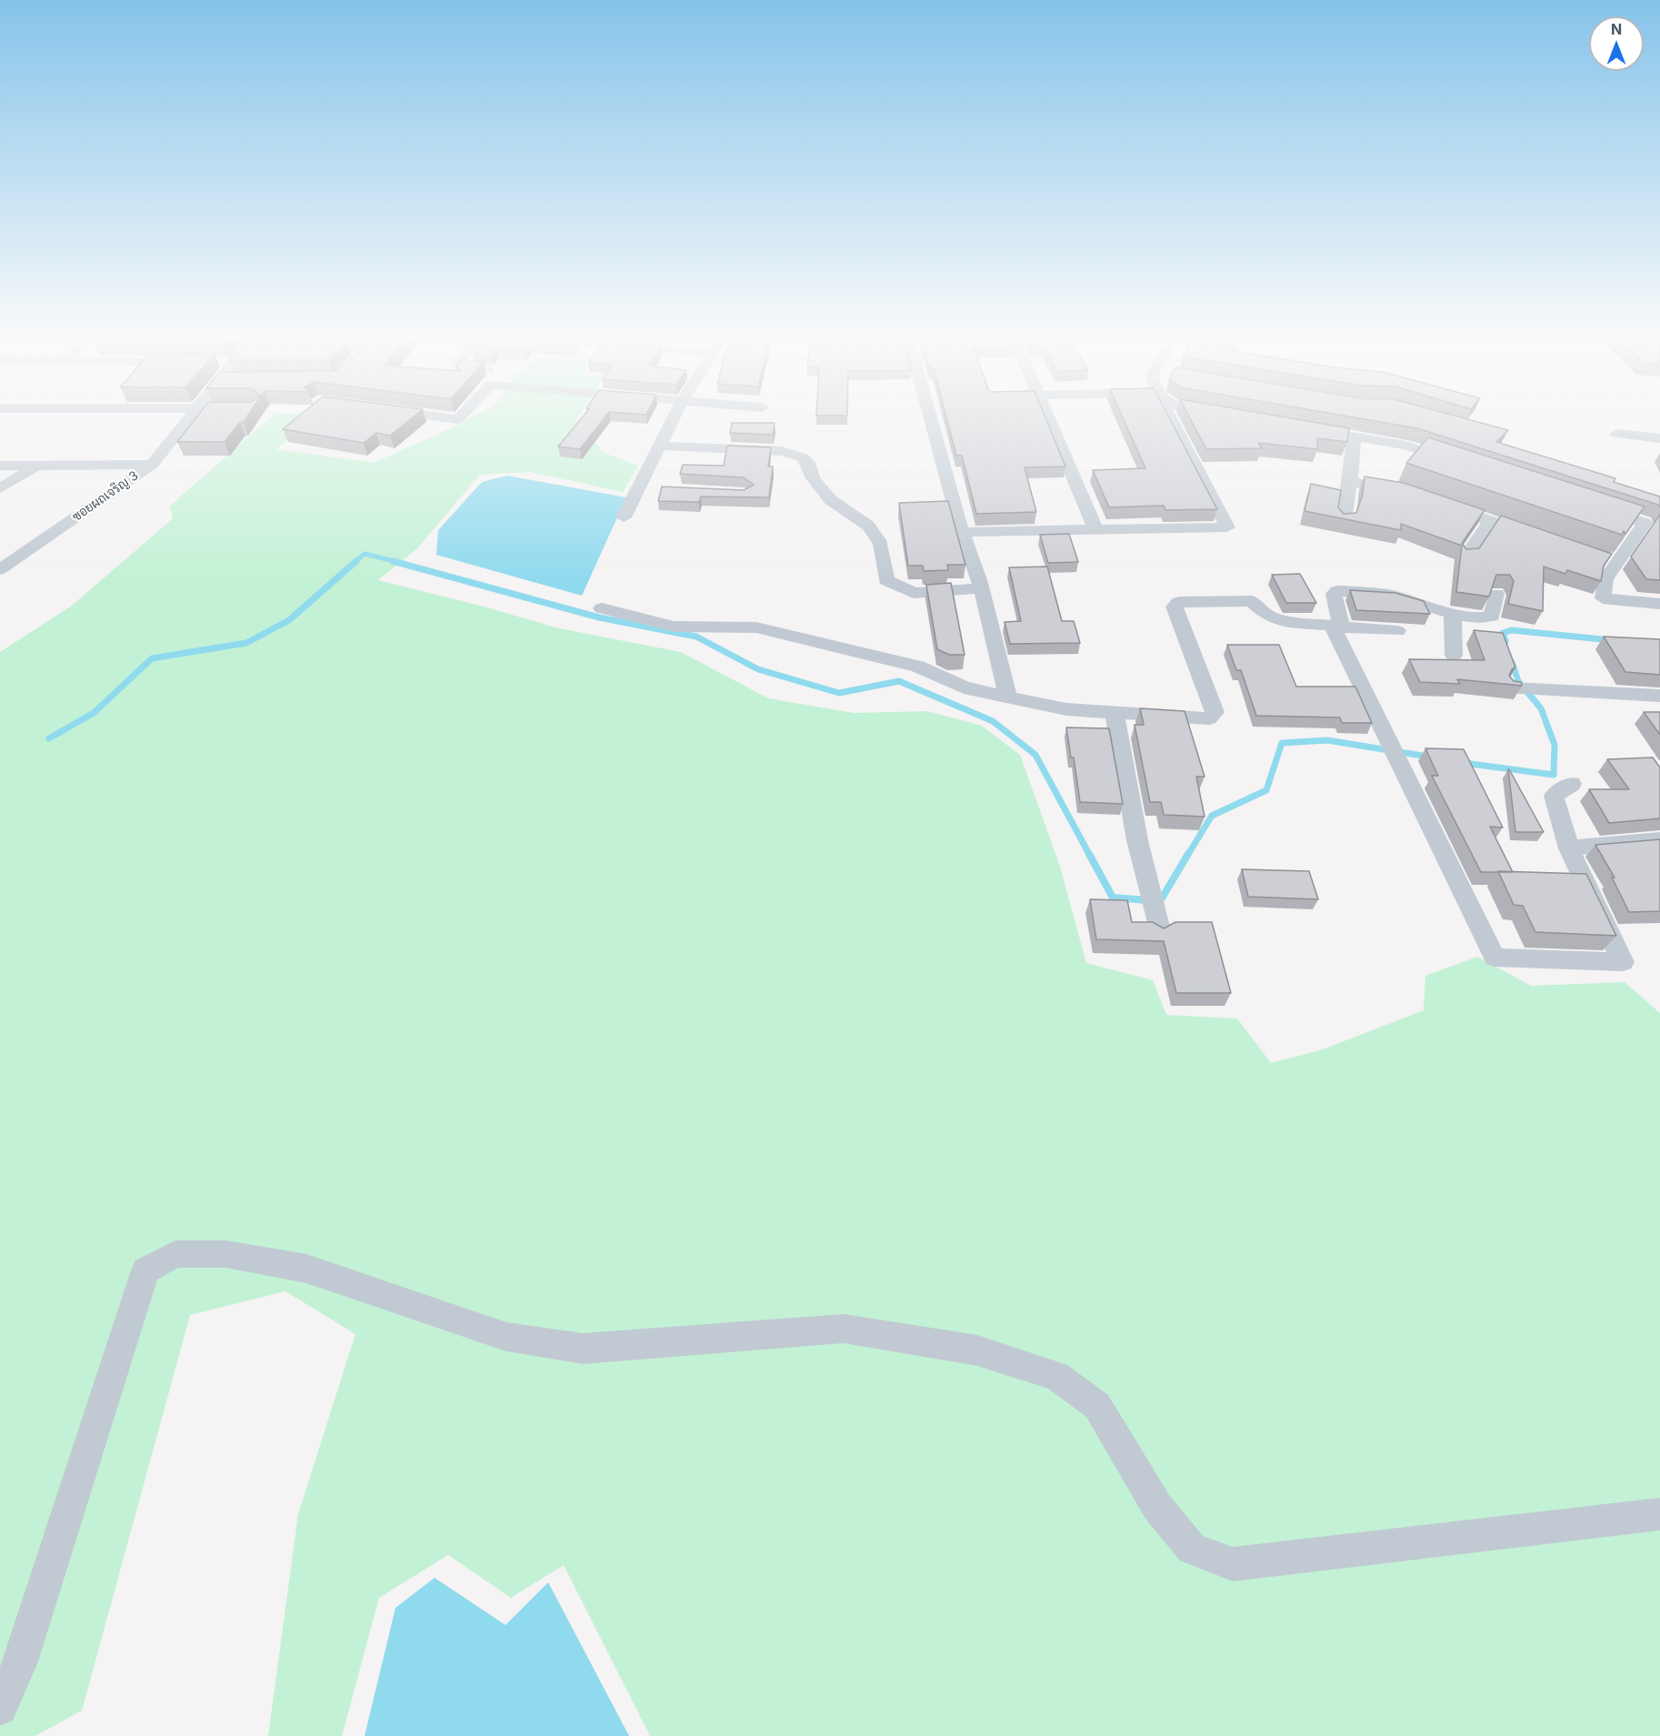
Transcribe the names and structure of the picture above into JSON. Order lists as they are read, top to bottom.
{
  "streets": {
    "street": ["ซอยผถเจริญ 3"]
  },
  "north": "top"
}
